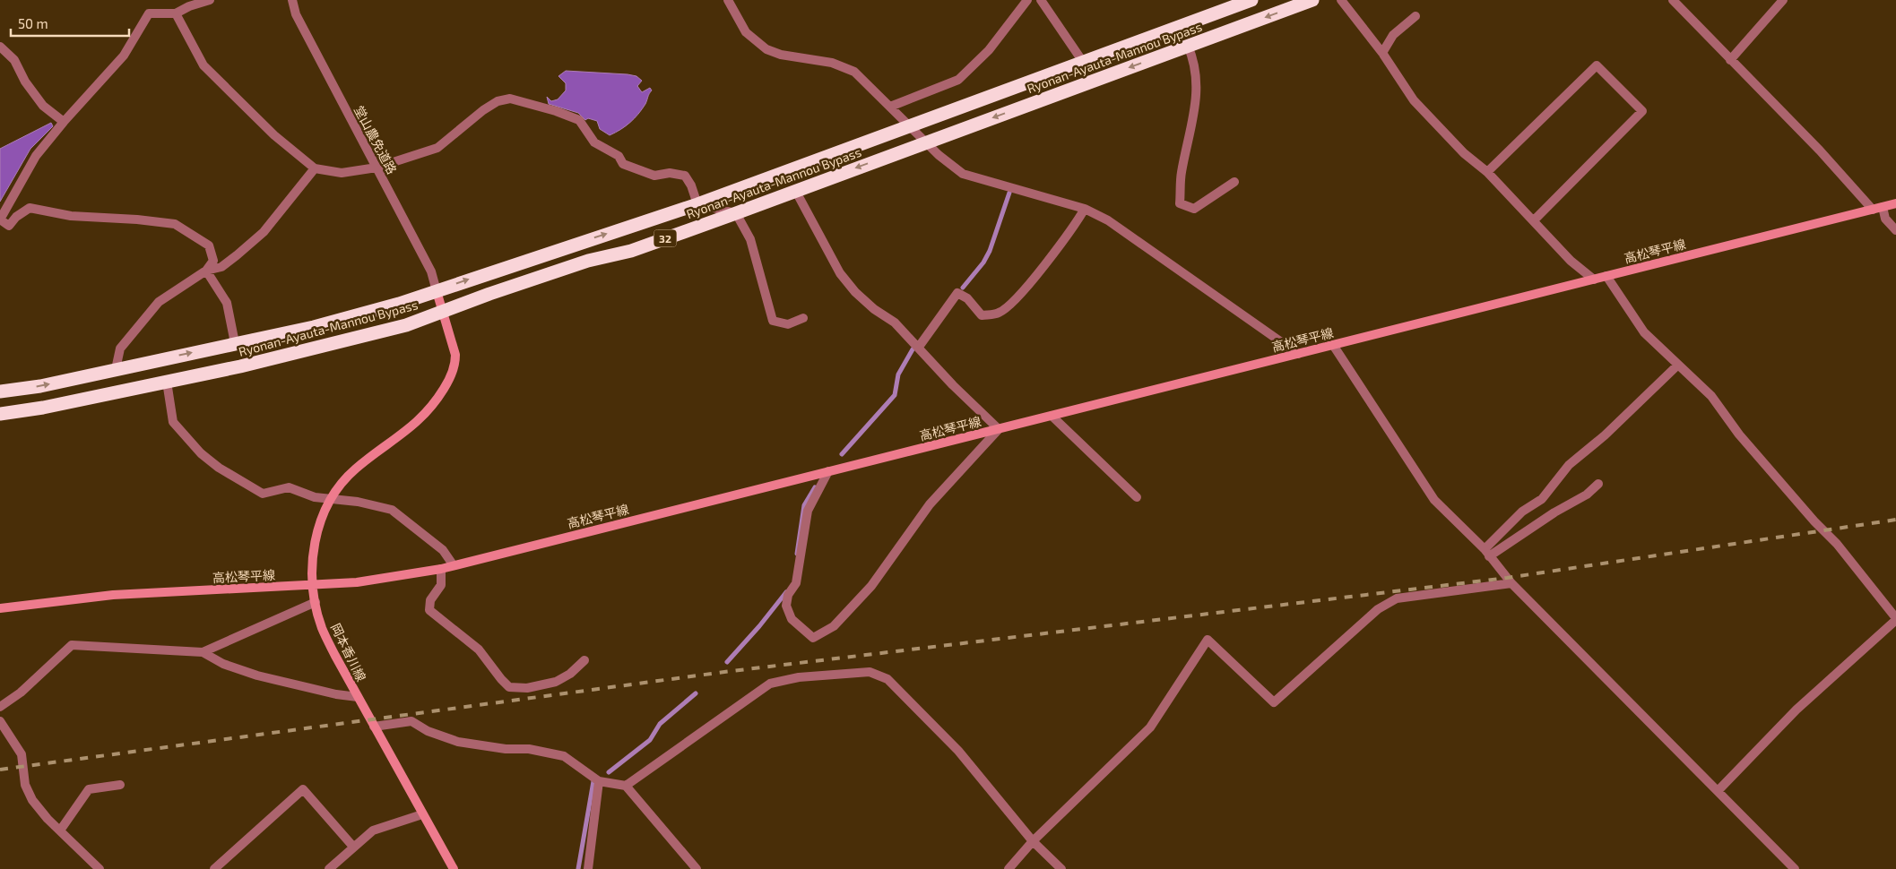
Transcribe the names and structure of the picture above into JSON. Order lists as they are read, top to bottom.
{
  "streets": {
    "highway": ["Ryonan-Ayauta-Mannou Bypass", "32"],
    "main road": ["高松琴平線", "岡本香川線"],
    "street": ["堂山農免道路"]
  },
  "crossings": [
    ["Ryonan-Ayauta-Mannou Bypass", "堂山農免道路"],
    ["Ryonan-Ayauta-Mannou Bypass", "岡本香川線"],
    ["堂山農免道路", "岡本香川線"],
    ["高松琴平線", "岡本香川線"]
  ],
  "scale_bar": "50 m"
}
